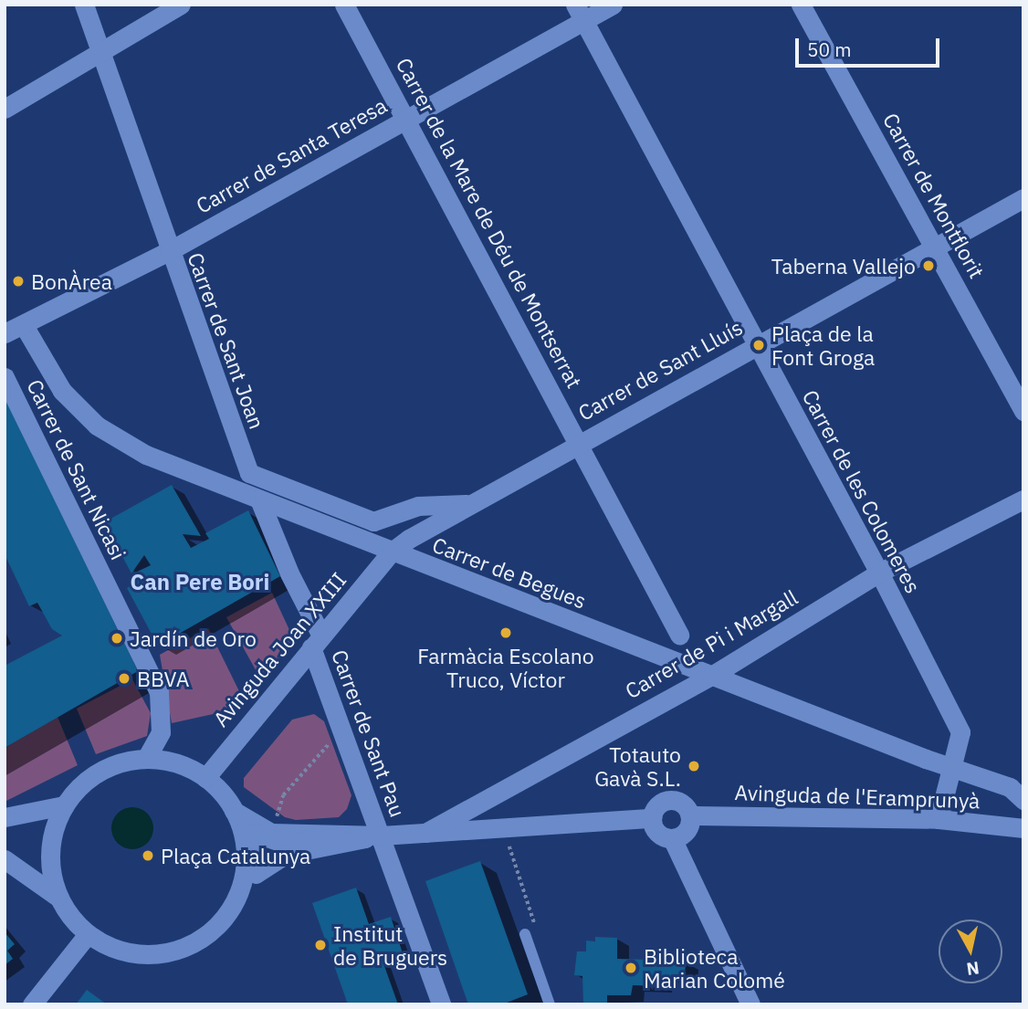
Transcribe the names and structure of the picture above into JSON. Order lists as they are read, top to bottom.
{
  "streets": {
    "street": [
      "Carrer de Santa Teresa",
      "Carrer de Montflorit",
      "Carrer de la Mare de Déu de Montserrat",
      "Carrer de Sant Joan",
      "Carrer de Sant Lluís",
      "Carrer de Sant Nicasi",
      "Carrer de les Colomeres",
      "Carrer de Begues",
      "Carrer de Pi i Margall",
      "Avinguda Joan XXIII",
      "Carrer de Sant Pau",
      "Avinguda de l'Eramprunyà"
    ]
  },
  "crossings": [
    ["Carrer de Santa Teresa", "Carrer de la Mare de Déu de Montserrat"],
    ["Carrer de Santa Teresa", "Carrer de Sant Joan"],
    ["Carrer de Santa Teresa", "Carrer de les Colomeres"],
    ["Carrer de Santa Teresa", "Carrer de Begues"],
    ["Carrer de Montflorit", "Carrer de Sant Lluís"],
    ["Carrer de la Mare de Déu de Montserrat", "Carrer de Sant Lluís"],
    ["Carrer de Sant Joan", "Carrer de Sant Lluís"],
    ["Carrer de Sant Lluís", "Carrer de les Colomeres"],
    ["Carrer de Sant Lluís", "Carrer de Begues"],
    ["Carrer de Sant Lluís", "Avinguda Joan XXIII"],
    ["Carrer de Sant Nicasi", "Avinguda Joan XXIII"],
    ["Carrer de les Colomeres", "Carrer de Begues"],
    ["Carrer de les Colomeres", "Carrer de Pi i Margall"],
    ["Carrer de les Colomeres", "Avinguda de l'Eramprunyà"],
    ["Carrer de Begues", "Carrer de Pi i Margall"],
    ["Carrer de Begues", "Avinguda Joan XXIII"],
    ["Carrer de Begues", "Carrer de Sant Pau"],
    ["Avinguda Joan XXIII", "Carrer de Sant Pau"]
  ],
  "districts": ["Can Pere Bori"],
  "places": [
    "Taberna Vallejo",
    "BonÀrea",
    "Plaça de la Font Groga",
    "Farmàcia Escolano Truco, Víctor",
    "Jardín de Oro",
    "BBVA",
    "Totauto Gavà S.L.",
    "Plaça Catalunya",
    "Institut de Bruguers",
    "Biblioteca Marian Colomé"
  ],
  "scale_bar": "50 m",
  "north": "bottom"
}
